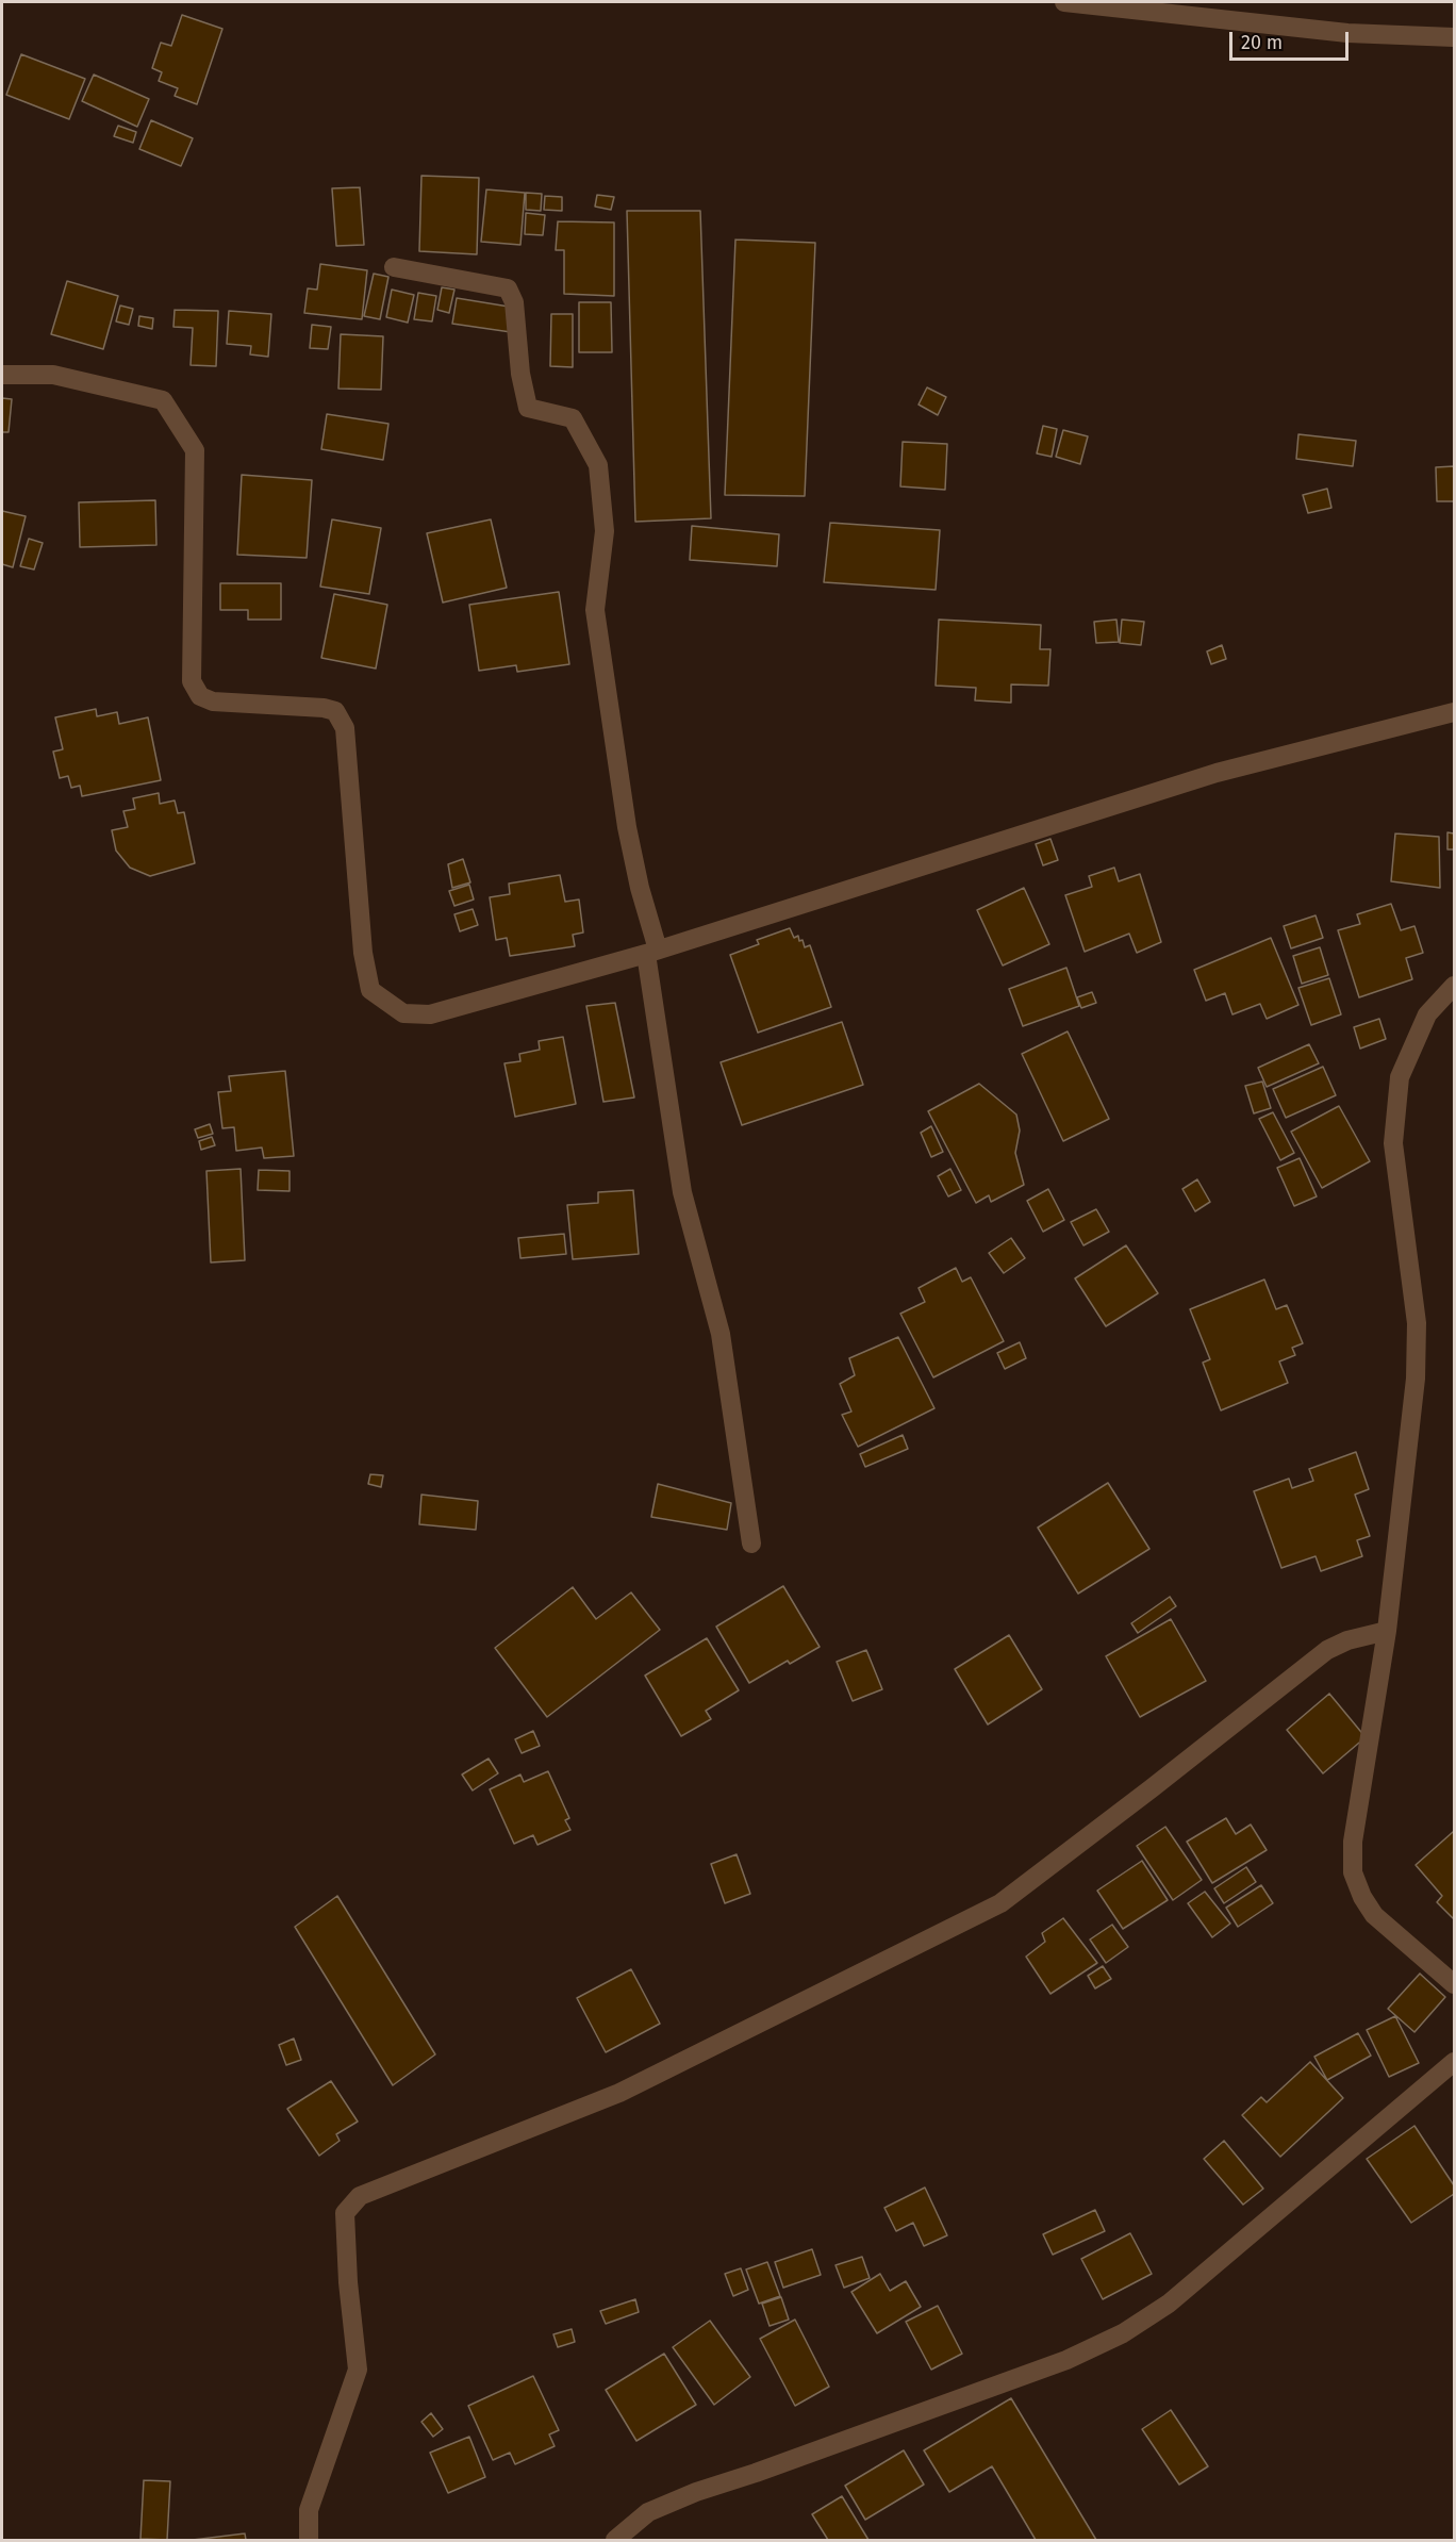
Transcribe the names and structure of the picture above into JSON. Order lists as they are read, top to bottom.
{
  "scale_bar": "20 m"
}
